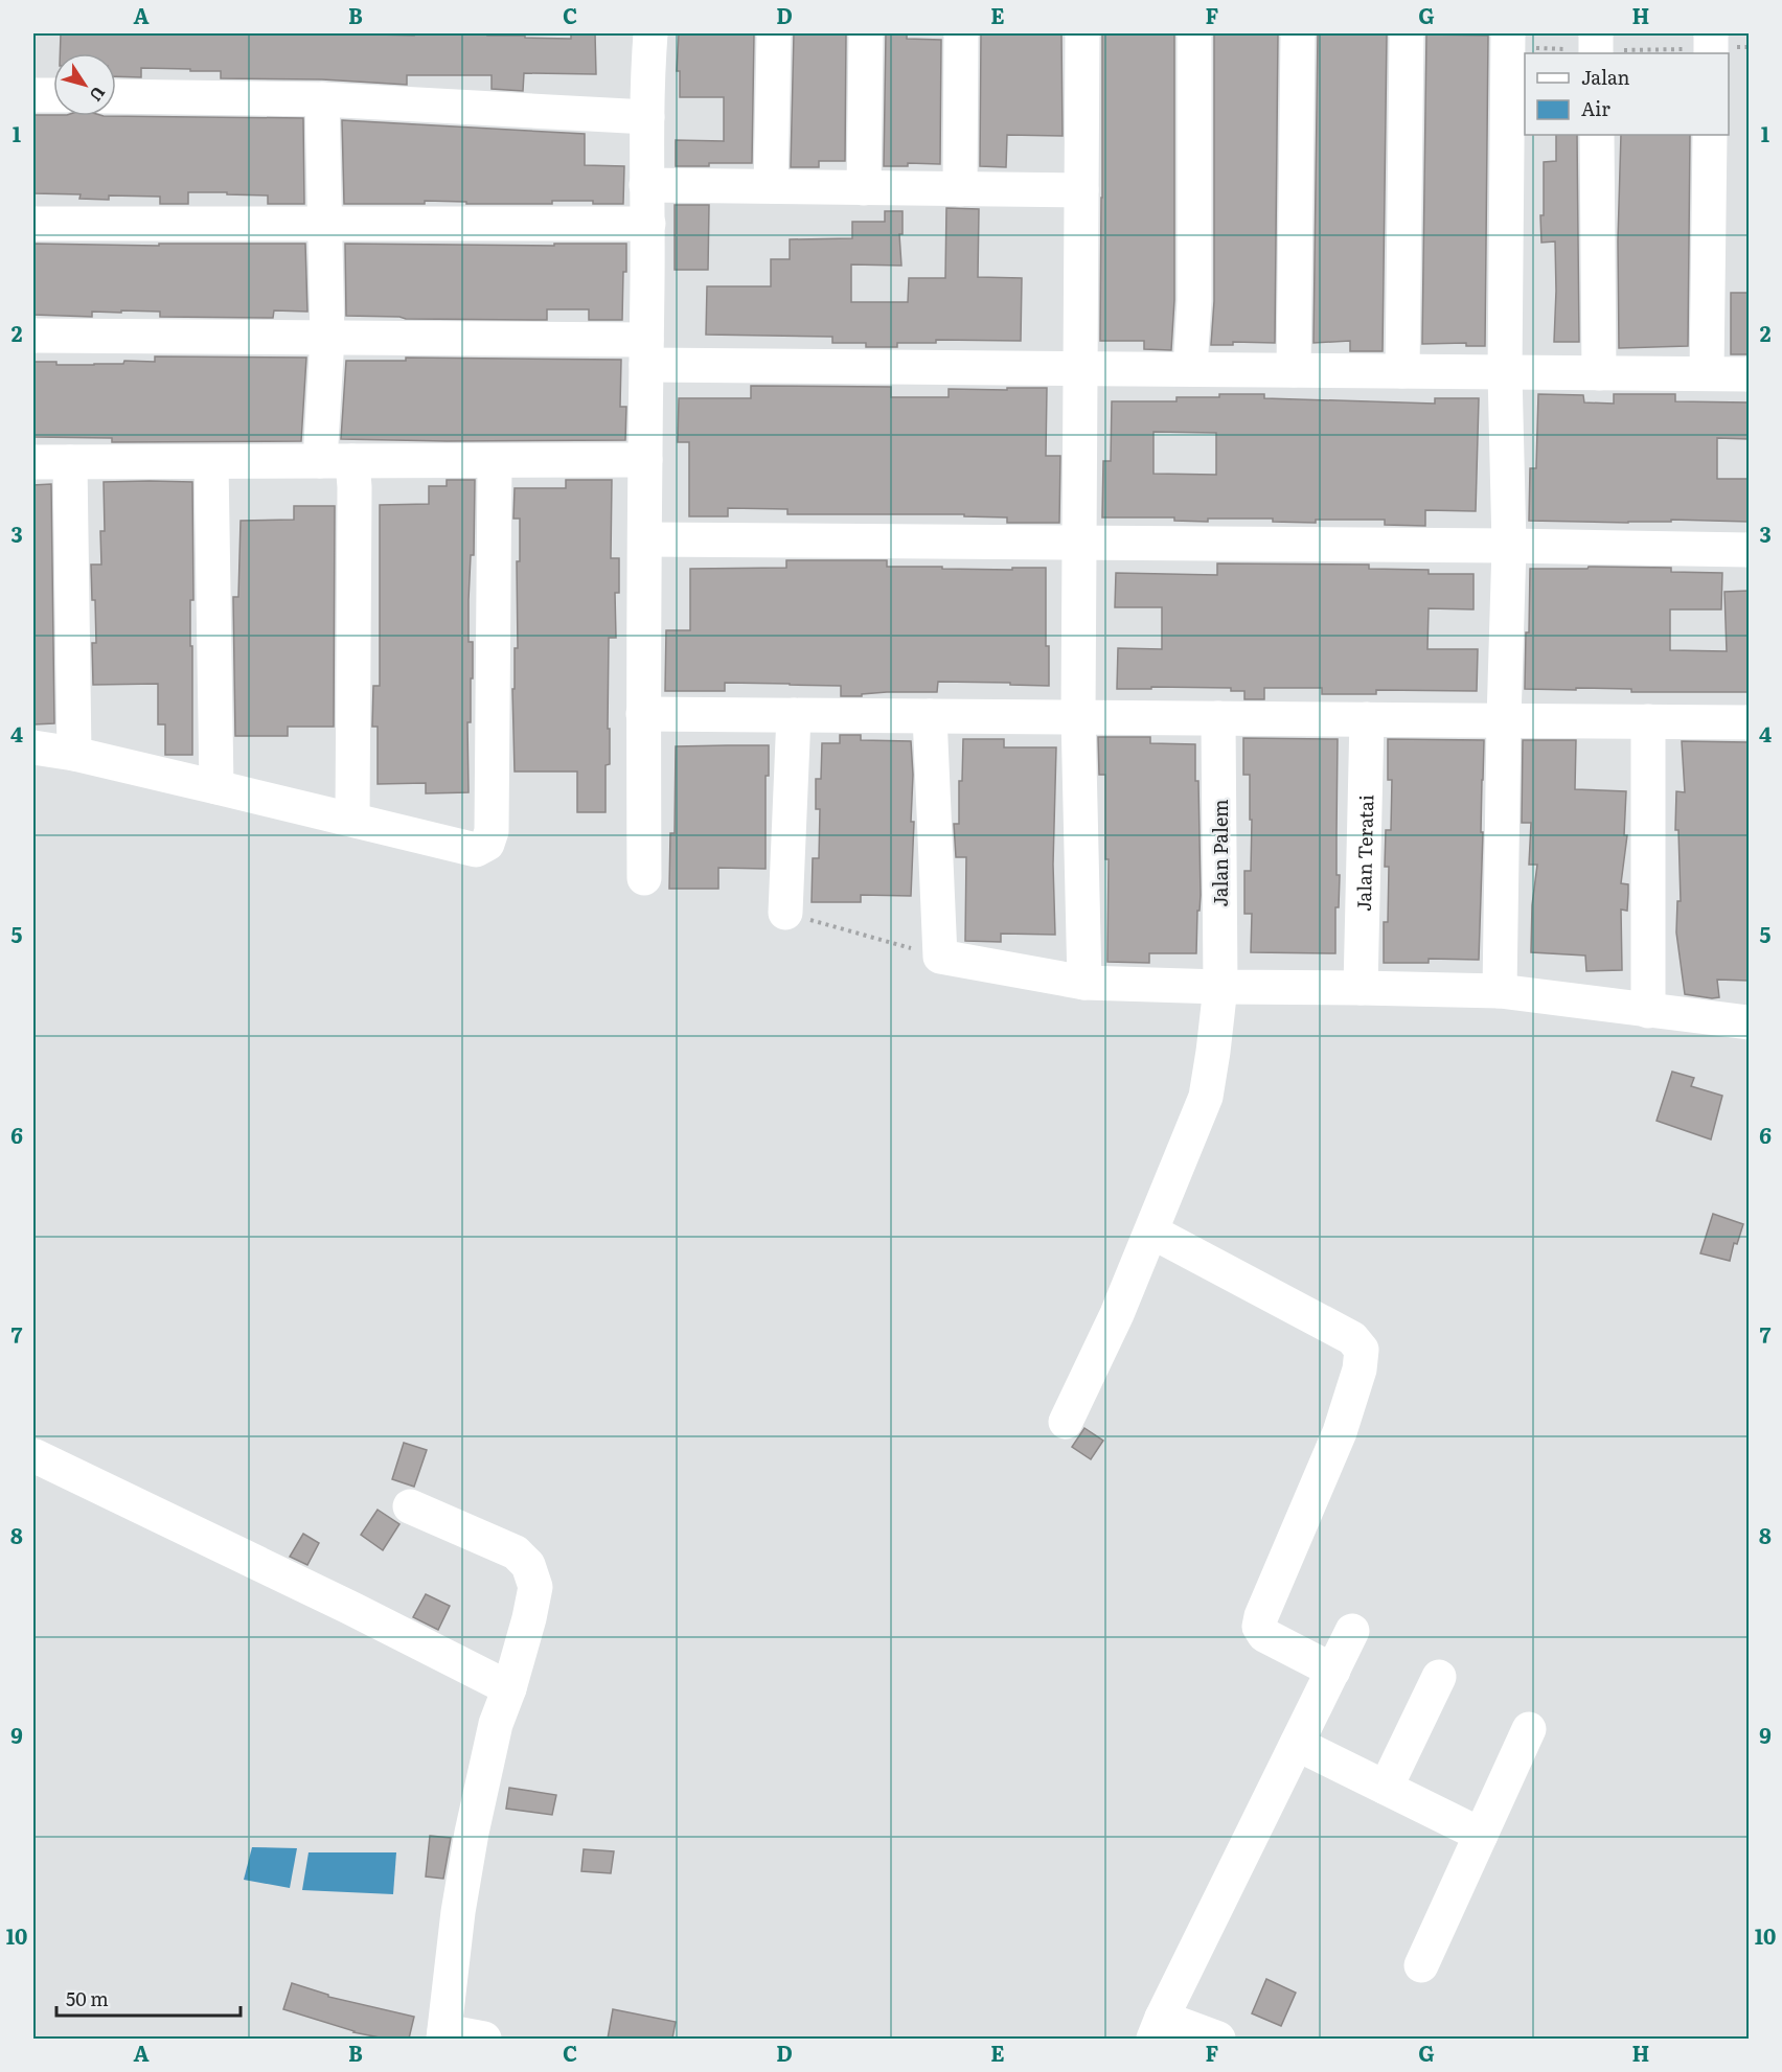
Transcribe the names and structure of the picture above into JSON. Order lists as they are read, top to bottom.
{
  "streets": {
    "street": ["Jalan Palem", "Jalan Teratai"]
  },
  "legend": ["Jalan", "Air"],
  "scale_bar": "50 m",
  "north": "bottom right",
  "grid": {
    "columns": [
      "A",
      "B",
      "C",
      "D",
      "E",
      "F",
      "G",
      "H"
    ],
    "rows": [
      "1",
      "2",
      "3",
      "4",
      "5",
      "6",
      "7",
      "8",
      "9",
      "10"
    ]
  }
}
